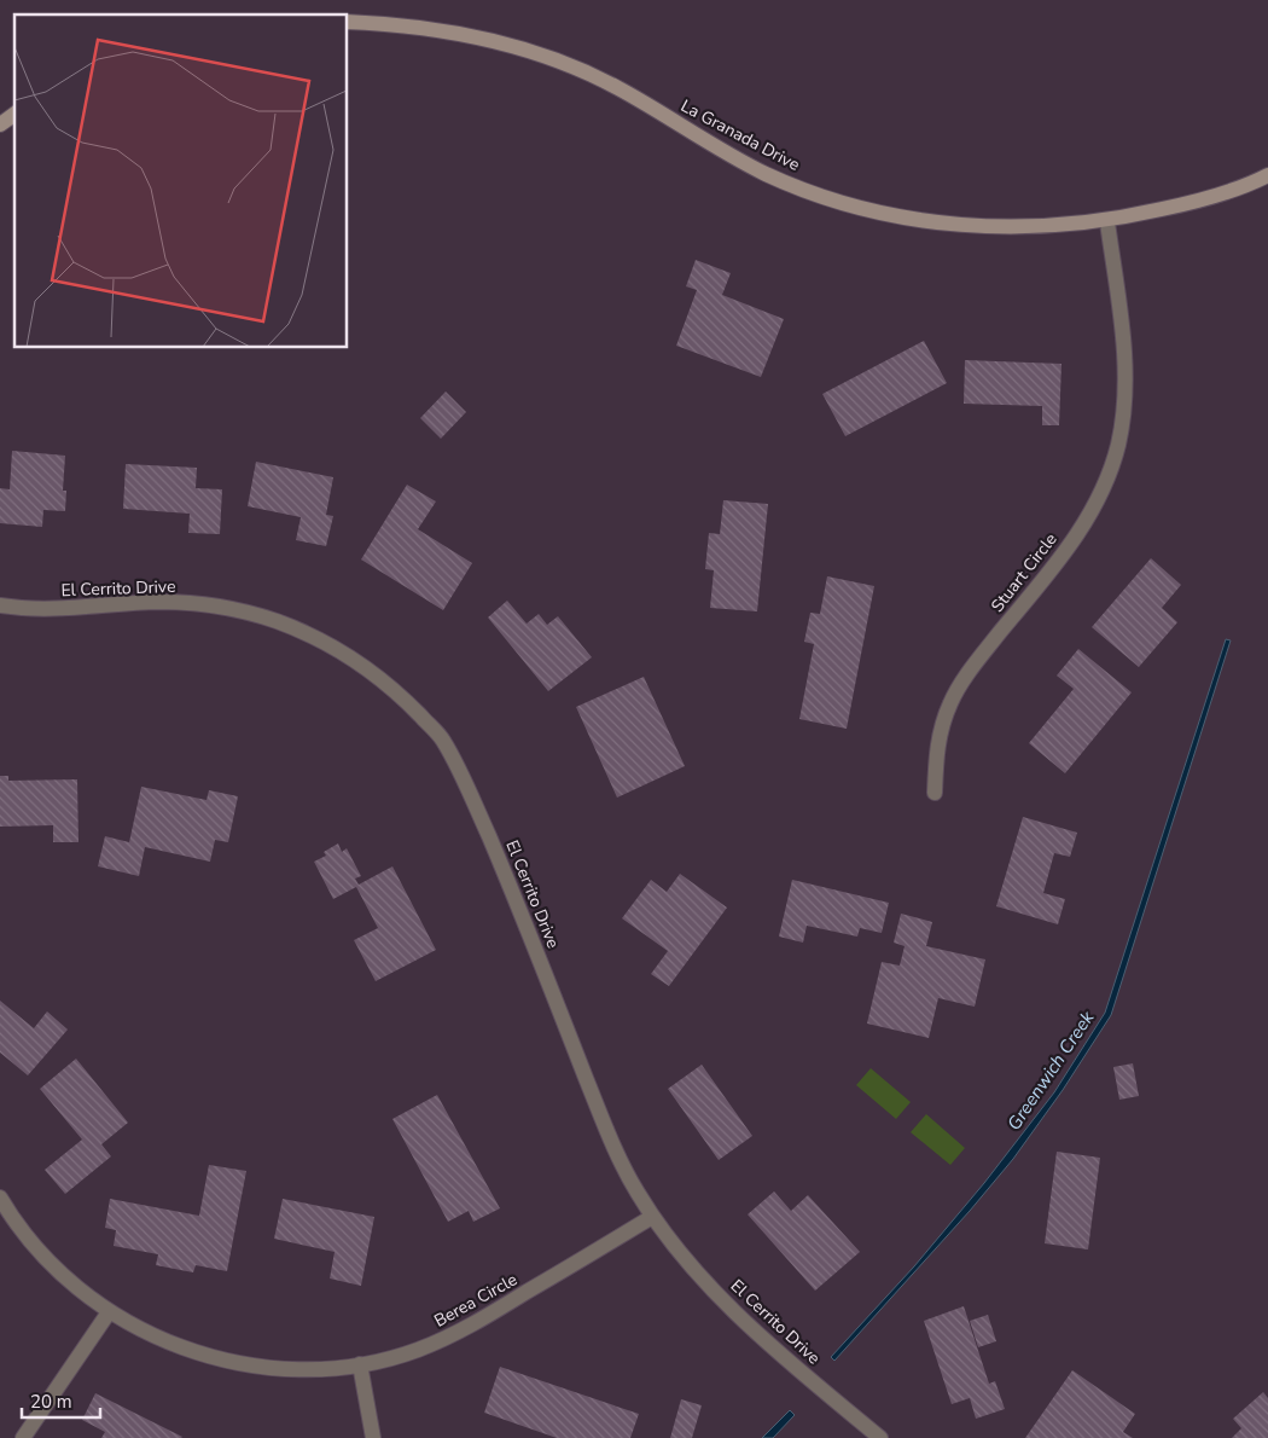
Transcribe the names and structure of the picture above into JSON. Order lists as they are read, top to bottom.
{
  "streets": {
    "street": [
      "La Granada Drive",
      "Stuart Circle",
      "El Cerrito Drive",
      "Berea Circle"
    ]
  },
  "crossings": [
    ["La Granada Drive", "Stuart Circle"],
    ["El Cerrito Drive", "Berea Circle"]
  ],
  "water": ["Greenwich Creek"],
  "scale_bar": "20 m"
}
